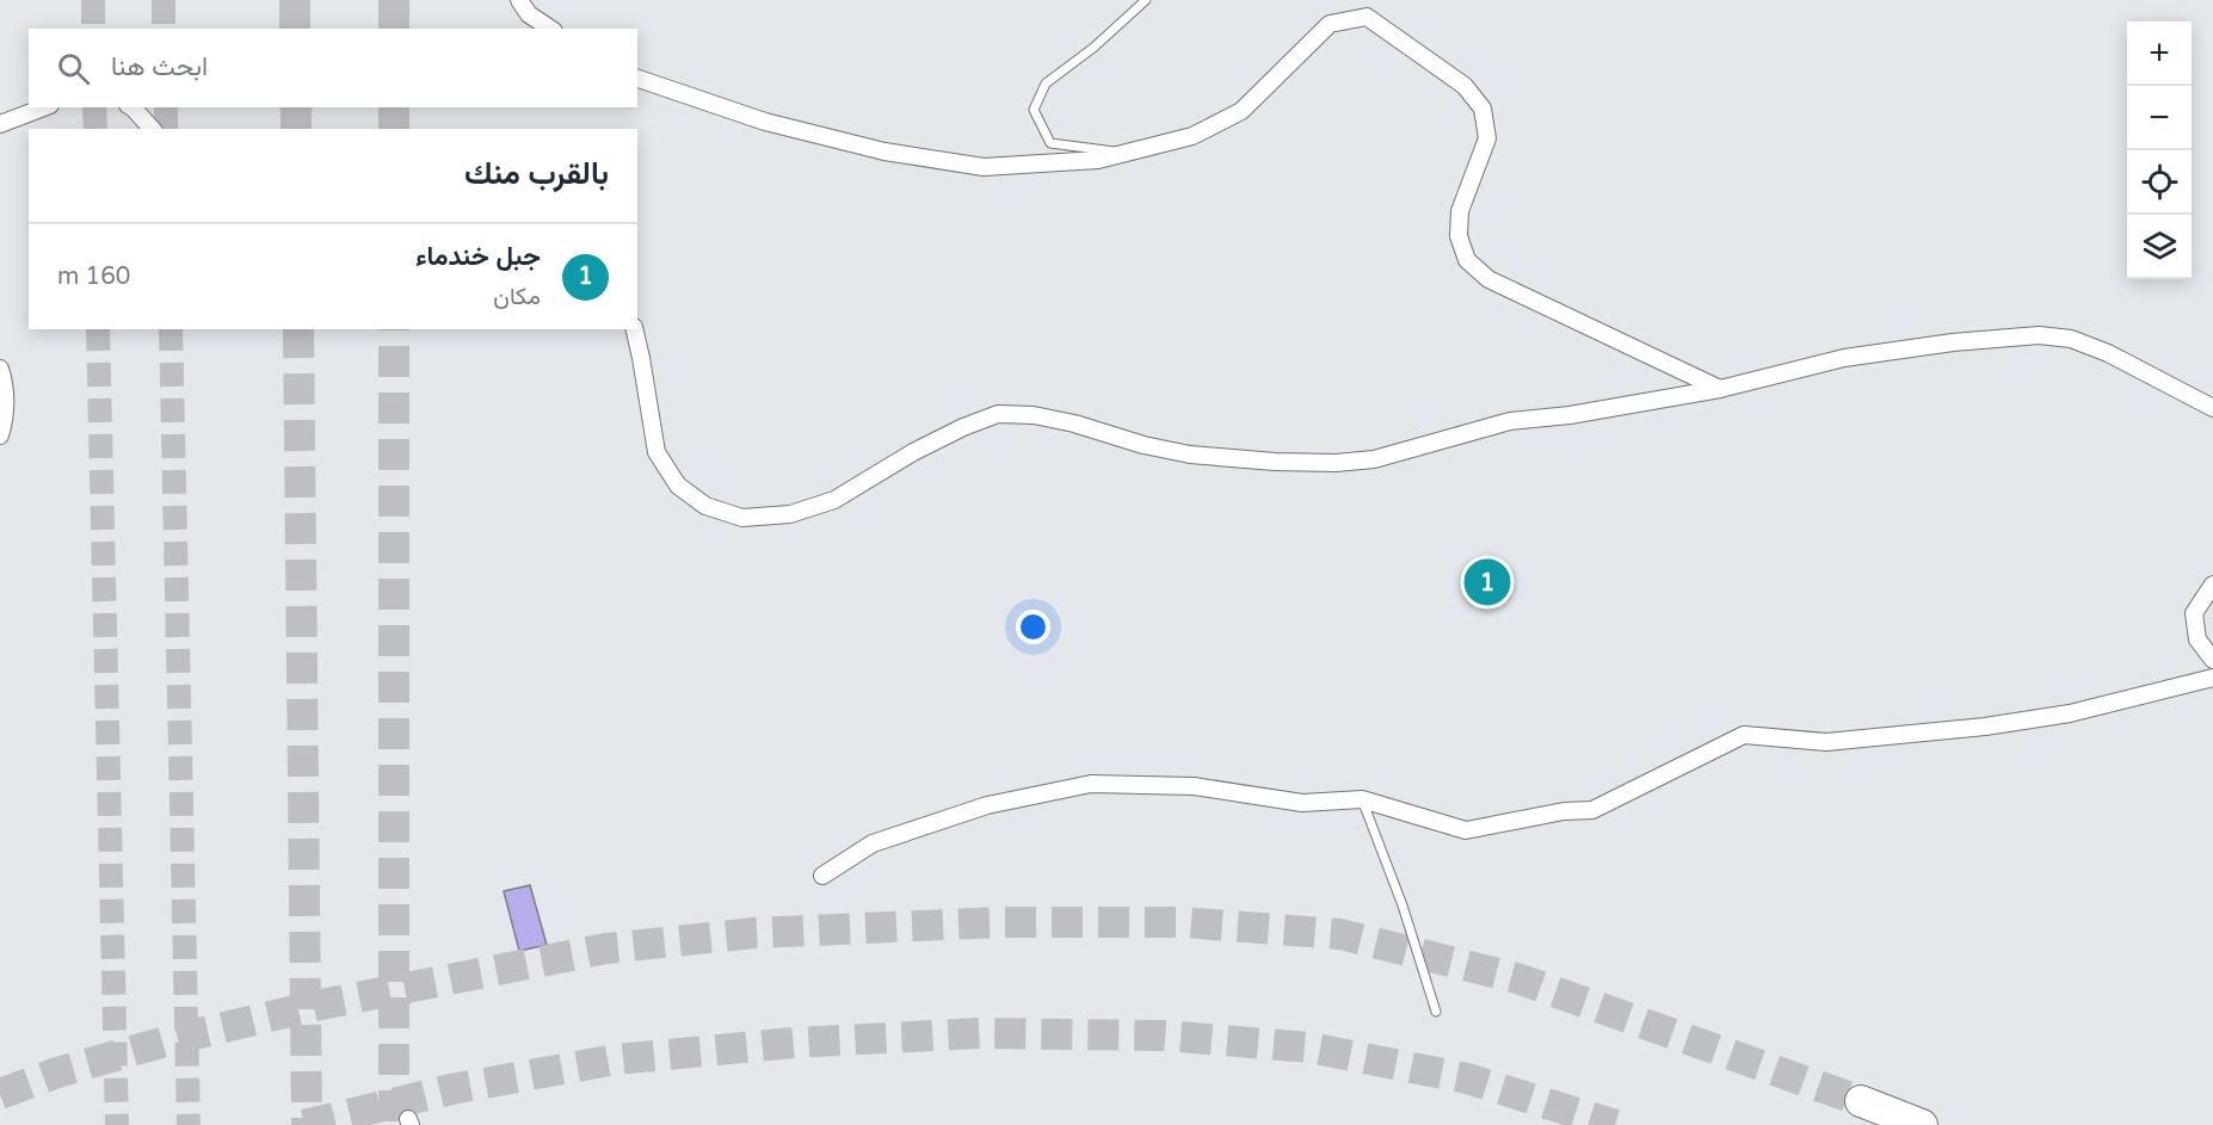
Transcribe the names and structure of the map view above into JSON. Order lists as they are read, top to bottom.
{
  "page": {
    "map_buttons": ["+", "−"],
    "search": "ابحث هنا",
    "heading": "بالقرب منك",
    "list": [
      {
        "mark": "1",
        "name": "جبل خندماء",
        "note": "مكان",
        "value": "160 m"
      }
    ],
    "pins": "1"
  }
}
